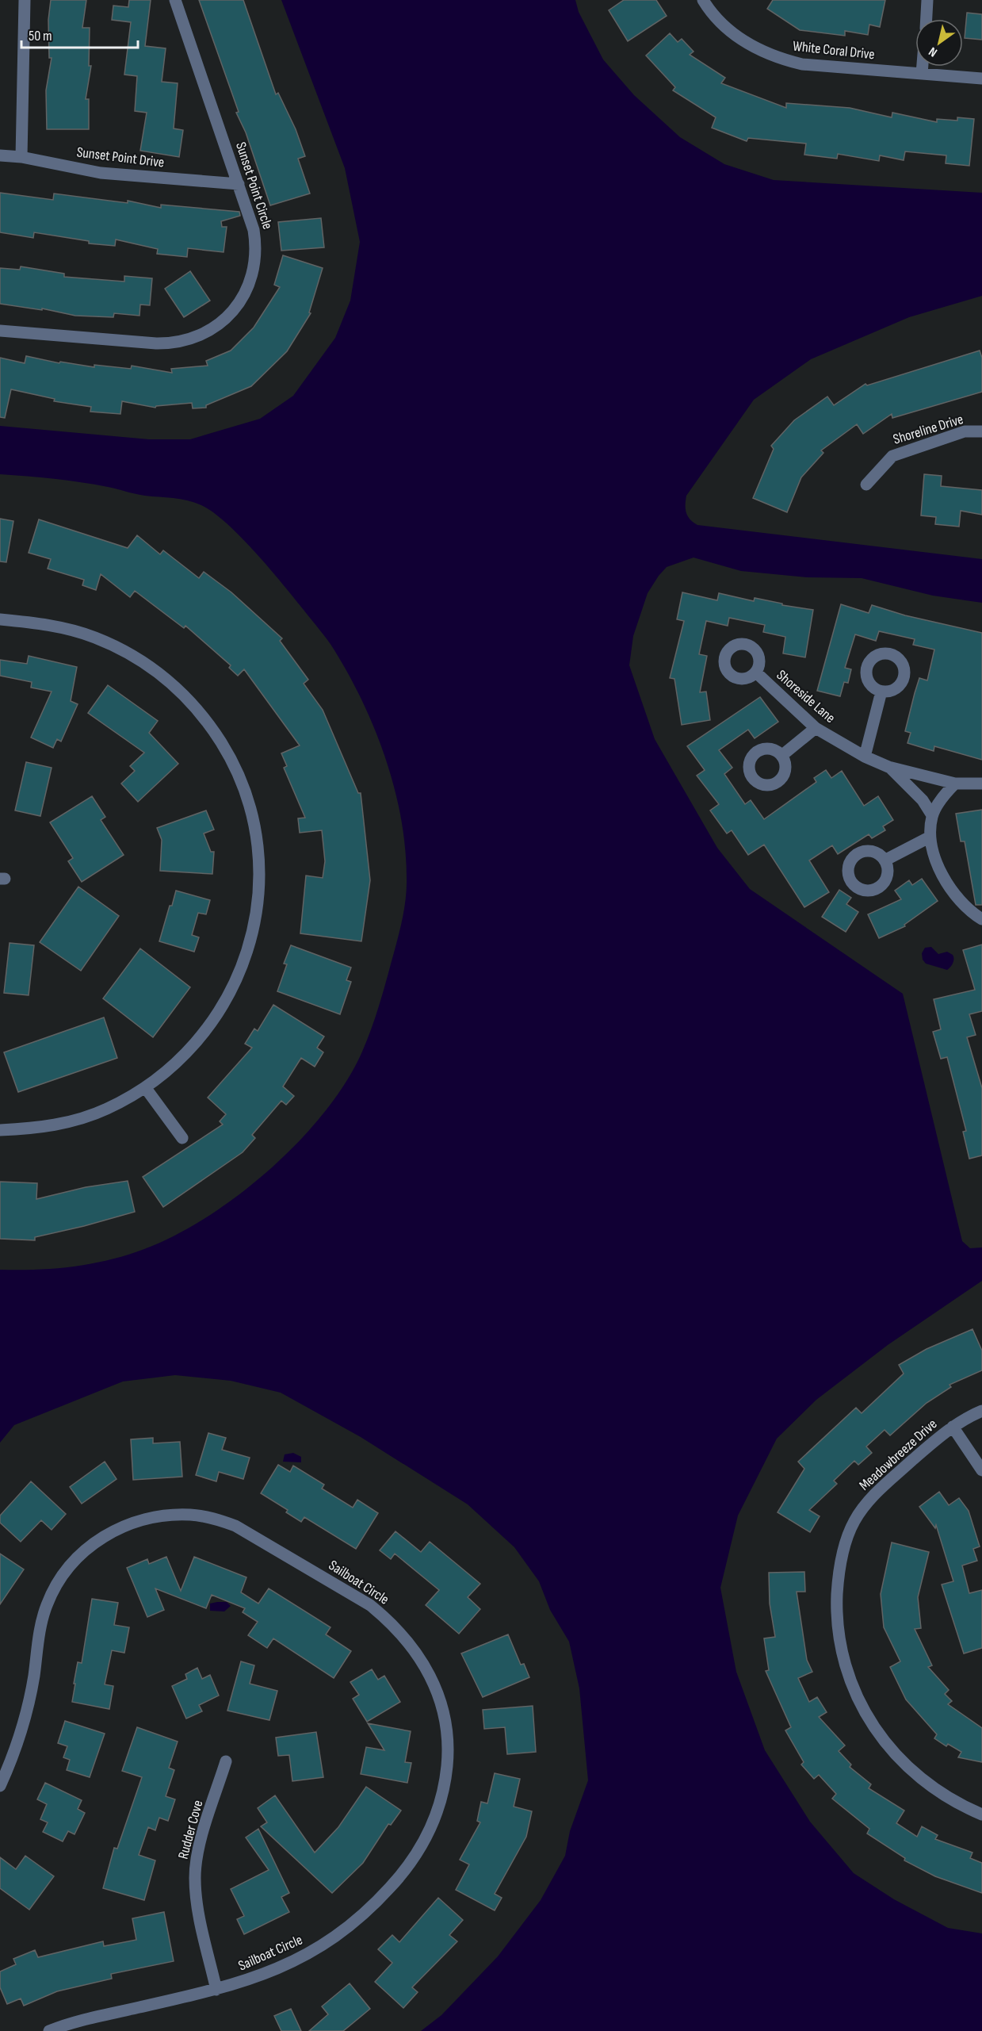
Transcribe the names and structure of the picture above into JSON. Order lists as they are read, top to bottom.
{
  "streets": {
    "street": [
      "White Coral Drive",
      "Sunset Point Drive",
      "Sunset Point Circle",
      "Shoreline Drive",
      "Shoreside Lane",
      "Meadowbreeze Drive",
      "Sailboat Circle",
      "Rudder Cove"
    ]
  },
  "crossings": [
    ["Sunset Point Drive", "Sunset Point Circle"],
    ["Sailboat Circle", "Rudder Cove"]
  ],
  "scale_bar": "50 m",
  "north": "bottom left"
}
